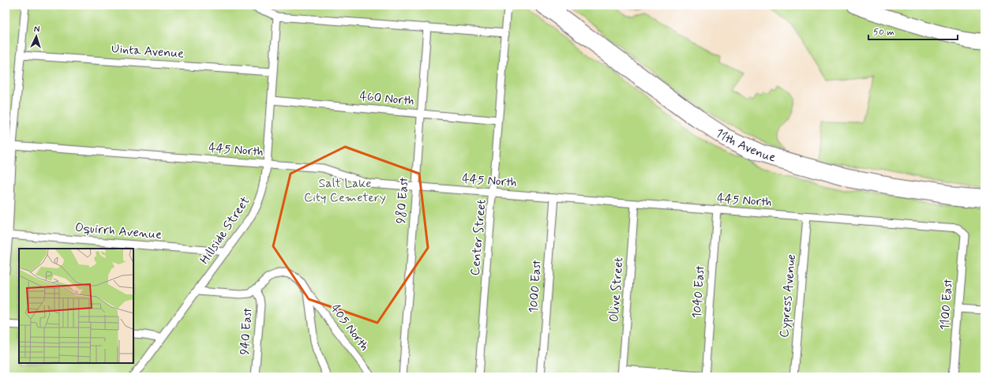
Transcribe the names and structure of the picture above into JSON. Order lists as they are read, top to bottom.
{
  "streets": {
    "street": ["11th Avenue"],
    "lane": [
      "Uinta Avenue",
      "460 North",
      "445 North",
      "980 East",
      "Hillside Street",
      "Oquirrh Avenue",
      "Center Street",
      "1000 East",
      "Olive Street",
      "1040 East",
      "Cypress Avenue",
      "1100 East",
      "405 North",
      "940 East"
    ]
  },
  "crossings": [
    ["Uinta Avenue", "Hillside Street"],
    ["460 North", "980 East"],
    ["460 North", "Hillside Street"],
    ["460 North", "Center Street"],
    ["445 North", "980 East"],
    ["445 North", "Hillside Street"],
    ["445 North", "Center Street"],
    ["445 North", "1000 East"],
    ["445 North", "Olive Street"],
    ["445 North", "1040 East"],
    ["445 North", "Cypress Avenue"],
    ["445 North", "1100 East"],
    ["Hillside Street", "Oquirrh Avenue"],
    ["405 North", "940 East"]
  ],
  "parks": ["Salt Lake City Cemetery"],
  "scale_bar": "50 m",
  "north": "top"
}
